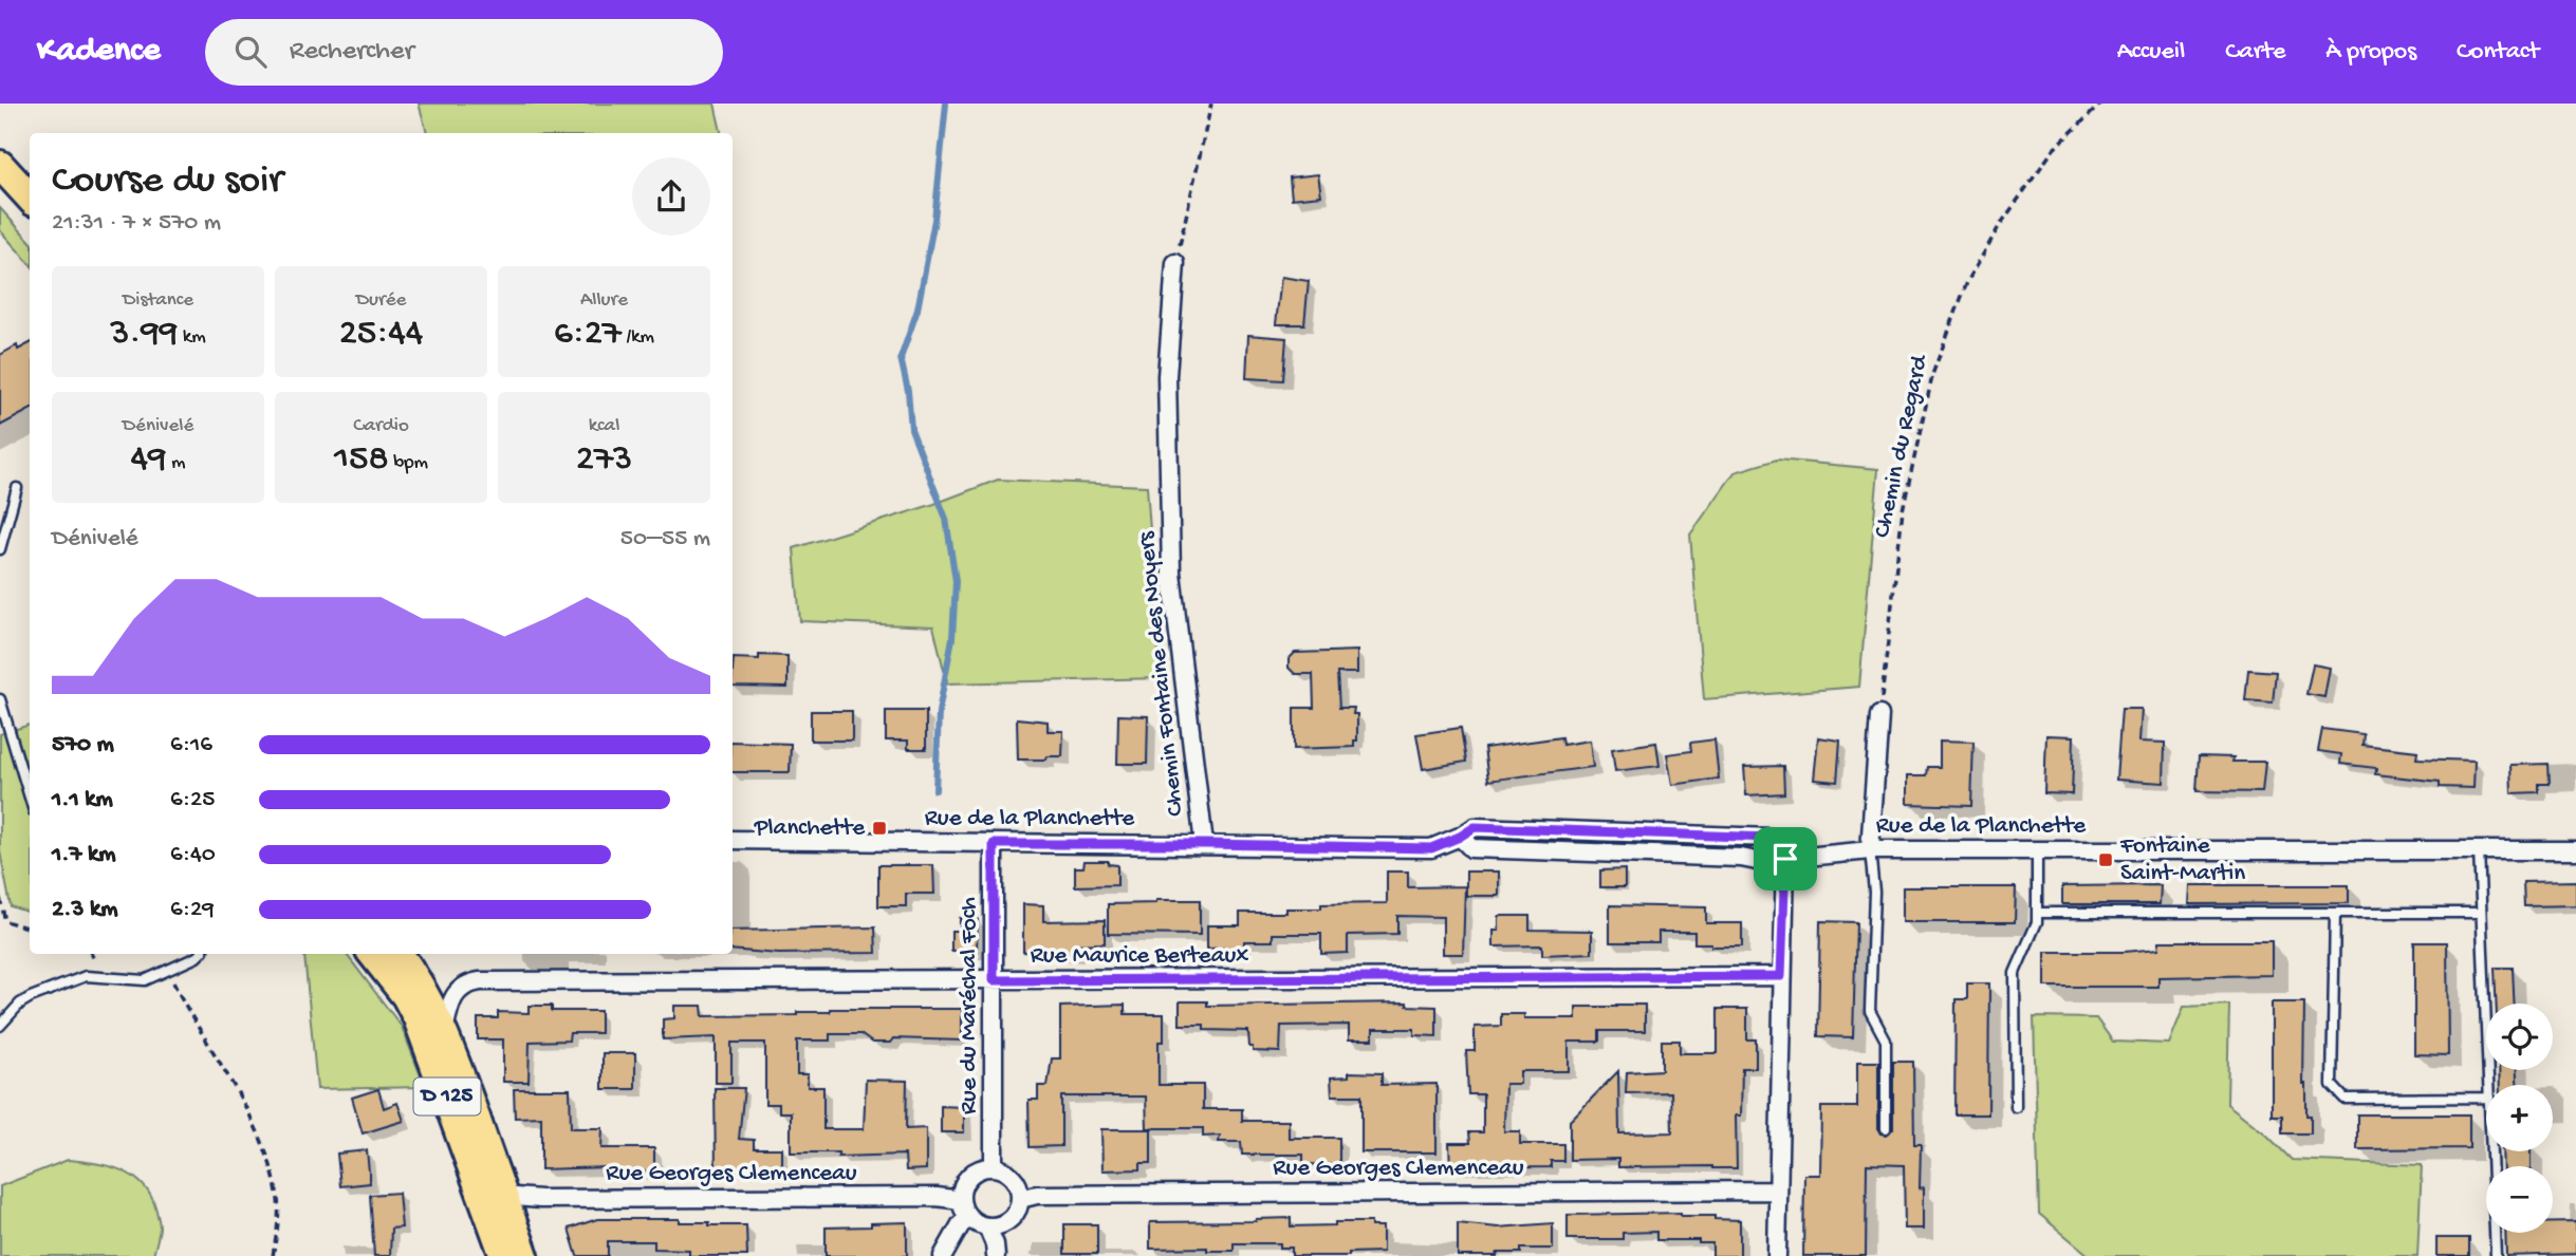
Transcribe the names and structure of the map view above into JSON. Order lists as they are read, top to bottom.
{
  "streets": {
    "main road": ["D 125"],
    "street": [
      "Chemin Fontaine des Noyers",
      "Rue de la Planchette",
      "Rue Maurice Berteaux",
      "Rue du Maréchal Foch",
      "Rue Georges Clemenceau"
    ],
    "path": ["Chemin du Regard"]
  },
  "crossings": [
    ["Chemin Fontaine des Noyers", "Rue de la Planchette"],
    ["Rue de la Planchette", "Rue du Maréchal Foch"],
    ["Rue Maurice Berteaux", "Rue du Maréchal Foch"],
    ["Rue Maurice Berteaux", "D 125"],
    ["Rue du Maréchal Foch", "Rue Georges Clemenceau"],
    ["D 125", "Rue Georges Clemenceau"]
  ],
  "places": {
    "transit": ["Planchette", "Fontaine Saint-Martin"]
  },
  "page": {
    "header": "Kadence",
    "search": "Rechercher",
    "nav": [
      "Accueil",
      "Carte",
      "À propos",
      "Contact"
    ],
    "heading": ["Course du soir", "21:31 · 7 × 570 m"],
    "stats": [
      ["Distance", "3.99 km"],
      ["Durée", "25:44"],
      ["Allure", "6:27 /km"],
      ["Dénivelé", "49 m"],
      ["Cardio", "158 bpm"],
      ["kcal", "273"]
    ],
    "chart": ["Dénivelé", "50–55 m"],
    "list": [
      {
        "name": "570 m",
        "note": "6:16"
      },
      {
        "name": "1.1 km",
        "note": "6:25"
      },
      {
        "name": "1.7 km",
        "note": "6:40"
      },
      {
        "name": "2.3 km",
        "note": "6:29"
      }
    ],
    "map_buttons": ["+", "−"]
  }
}
